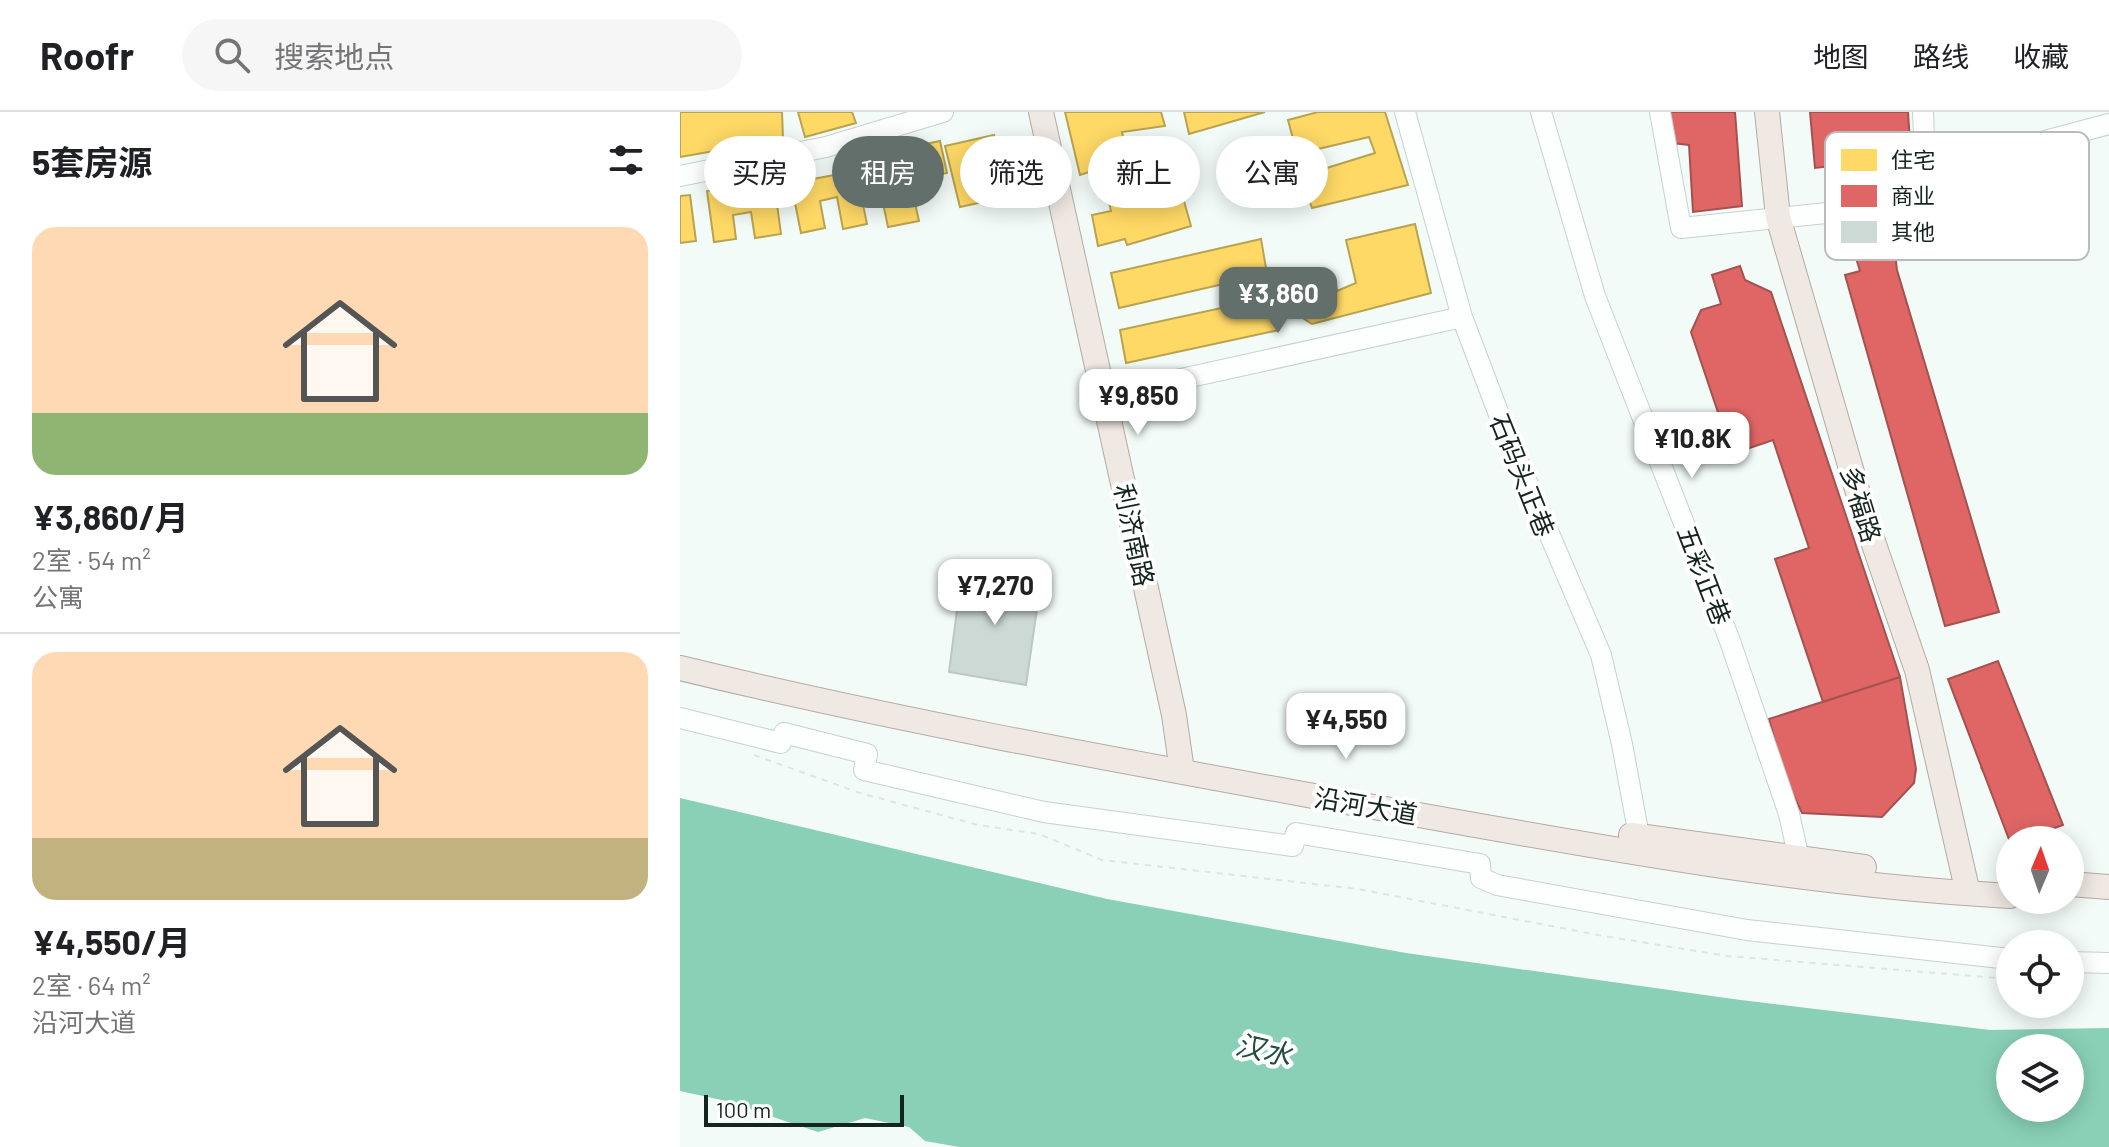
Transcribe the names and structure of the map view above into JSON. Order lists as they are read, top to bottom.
{
  "streets": {
    "main road": ["多福路", "利济南路", "沿河大道"],
    "street": ["石码头正巷", "五彩正巷"]
  },
  "crossings": [
    ["石码头正巷", "沿河大道"],
    ["多福路", "沿河大道"],
    ["利济南路", "沿河大道"],
    ["五彩正巷", "沿河大道"]
  ],
  "water": ["汉水"],
  "legend": ["住宅", "商业", "其他"],
  "scale_bar": "100 m",
  "north": "top",
  "page": {
    "header": "Roofr",
    "search": "搜索地点",
    "nav": ["地图", "路线", "收藏"],
    "heading": "5套房源",
    "chip": [
      "买房",
      "租房",
      "筛选",
      "新上",
      "公寓"
    ],
    "list": [
      {
        "name": "¥3,860/月",
        "note": "2室 · 54 m² · 公寓"
      },
      {
        "name": "¥4,550/月",
        "note": "2室 · 64 m² · 沿河大道"
      }
    ],
    "price": [
      "¥3,860",
      "¥9,850",
      "¥10.8K",
      "¥7,270",
      "¥4,550"
    ],
    "scale": "100 m"
  }
}
